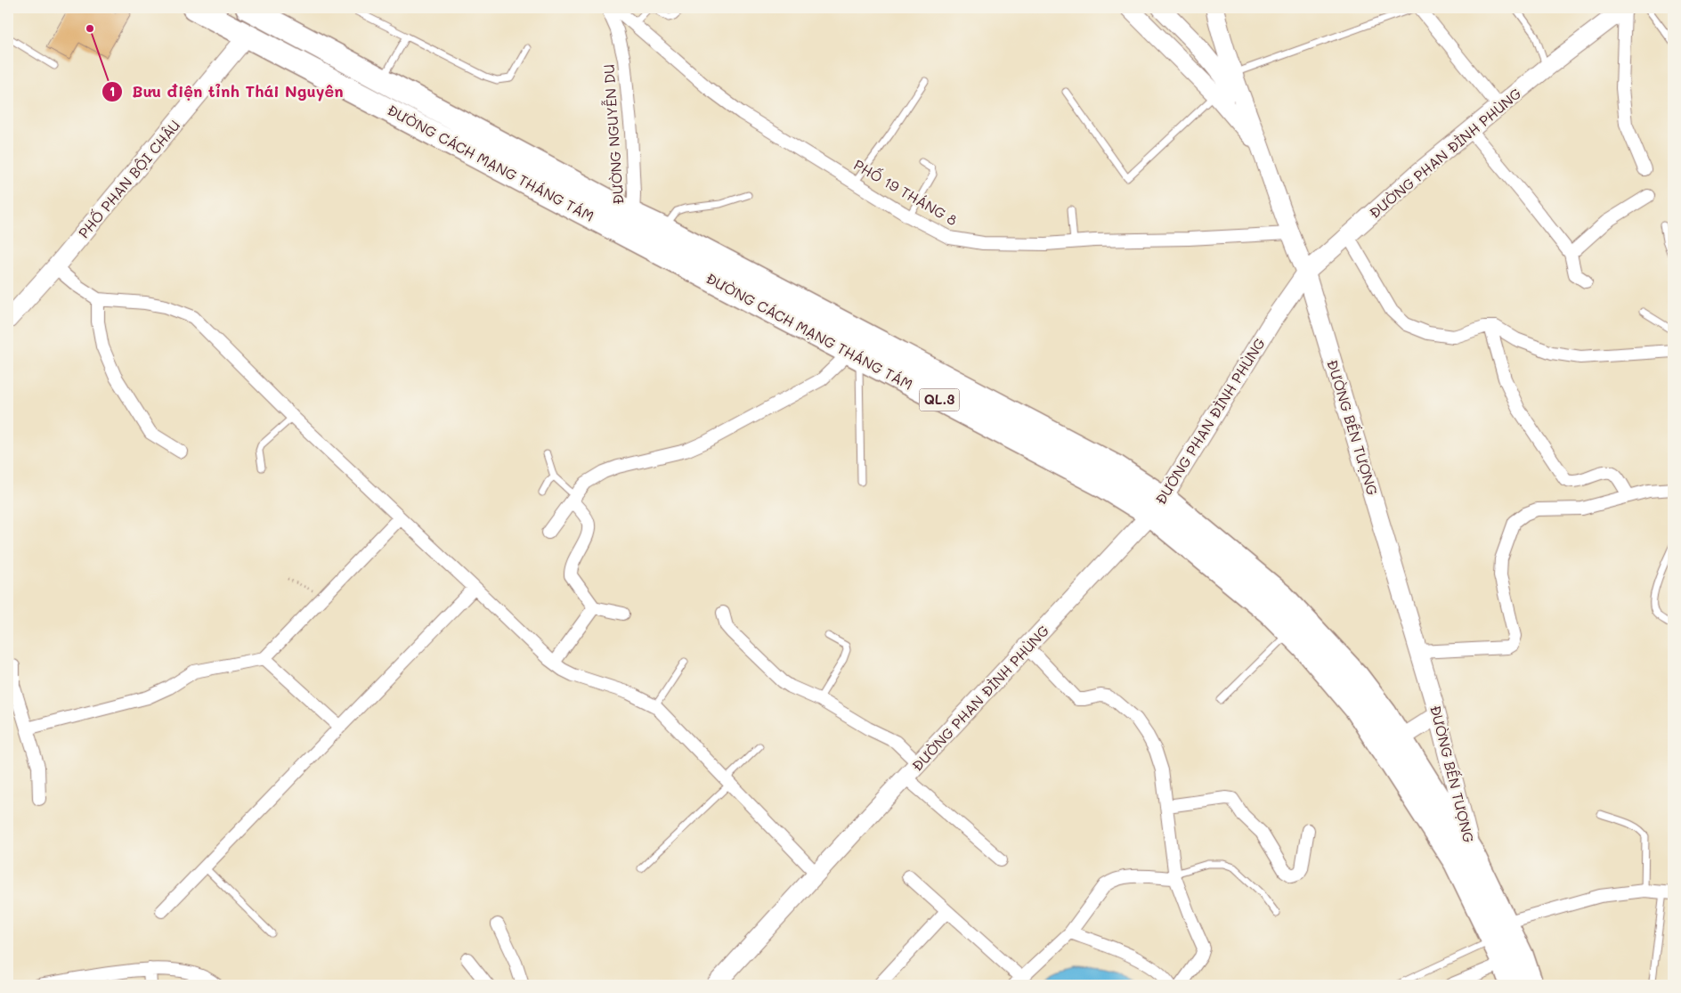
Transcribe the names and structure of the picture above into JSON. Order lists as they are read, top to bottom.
{
  "streets": {
    "highway": ["ĐƯỜNG CÁCH MẠNG THÁNG TÁM", "QL.3"],
    "street": [
      "ĐƯỜNG NGUYỄN DU",
      "ĐƯỜNG PHAN ĐÌNH PHÙNG",
      "PHỐ PHAN BỘI CHÂU",
      "PHỐ 19 THÁNG 8",
      "ĐƯỜNG BẾN TƯỢNG"
    ]
  },
  "crossings": [
    ["ĐƯỜNG NGUYỄN DU", "ĐƯỜNG CÁCH MẠNG THÁNG TÁM"],
    ["ĐƯỜNG PHAN ĐÌNH PHÙNG", "ĐƯỜNG CÁCH MẠNG THÁNG TÁM"],
    ["ĐƯỜNG PHAN ĐÌNH PHÙNG", "ĐƯỜNG BẾN TƯỢNG"],
    ["ĐƯỜNG CÁCH MẠNG THÁNG TÁM", "PHỐ PHAN BỘI CHÂU"],
    ["ĐƯỜNG CÁCH MẠNG THÁNG TÁM", "ĐƯỜNG BẾN TƯỢNG"],
    ["PHỐ 19 THÁNG 8", "ĐƯỜNG BẾN TƯỢNG"]
  ],
  "places": ["Bưu điện tỉnh Thái Nguyên"]
}
